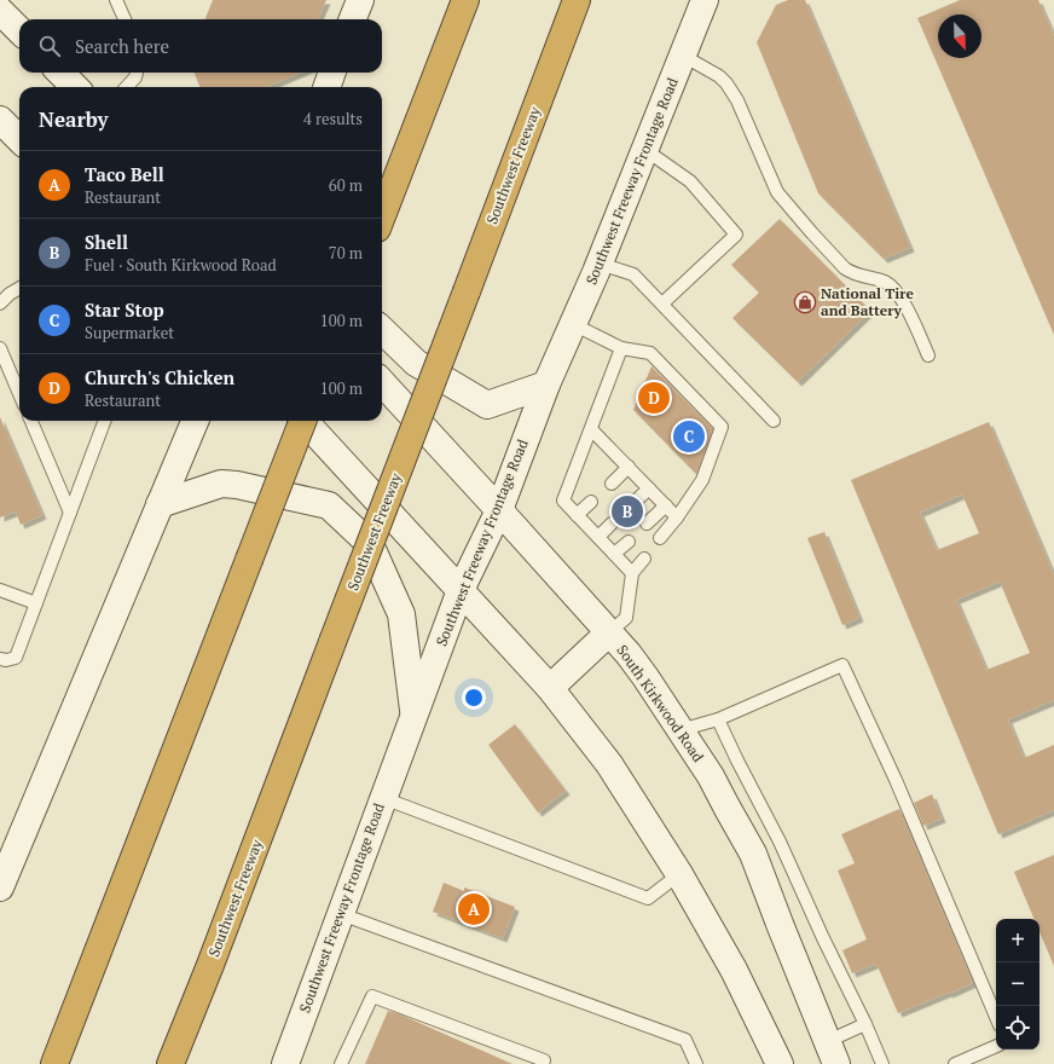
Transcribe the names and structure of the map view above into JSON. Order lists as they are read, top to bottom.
{
  "streets": {
    "highway": ["Southwest Freeway"],
    "main road": ["Southwest Freeway Frontage Road", "South Kirkwood Road"]
  },
  "crossings": [
    ["Southwest Freeway Frontage Road", "South Kirkwood Road"]
  ],
  "places": {
    "shop": ["National Tire and Battery"]
  },
  "north": "bottom",
  "page": {
    "search": "Search here",
    "heading": ["Nearby", "4 results"],
    "list": [
      {
        "mark": "A",
        "name": "Taco Bell",
        "note": "Restaurant",
        "value": "60 m"
      },
      {
        "mark": "B",
        "name": "Shell",
        "note": "Fuel · South Kirkwood Road",
        "value": "70 m"
      },
      {
        "mark": "C",
        "name": "Star Stop",
        "note": "Supermarket",
        "value": "100 m"
      },
      {
        "mark": "D",
        "name": "Church's Chicken",
        "note": "Restaurant",
        "value": "100 m"
      }
    ],
    "pins": [
      "D",
      "C",
      "B",
      "A"
    ],
    "map_buttons": ["+", "−"]
  }
}
